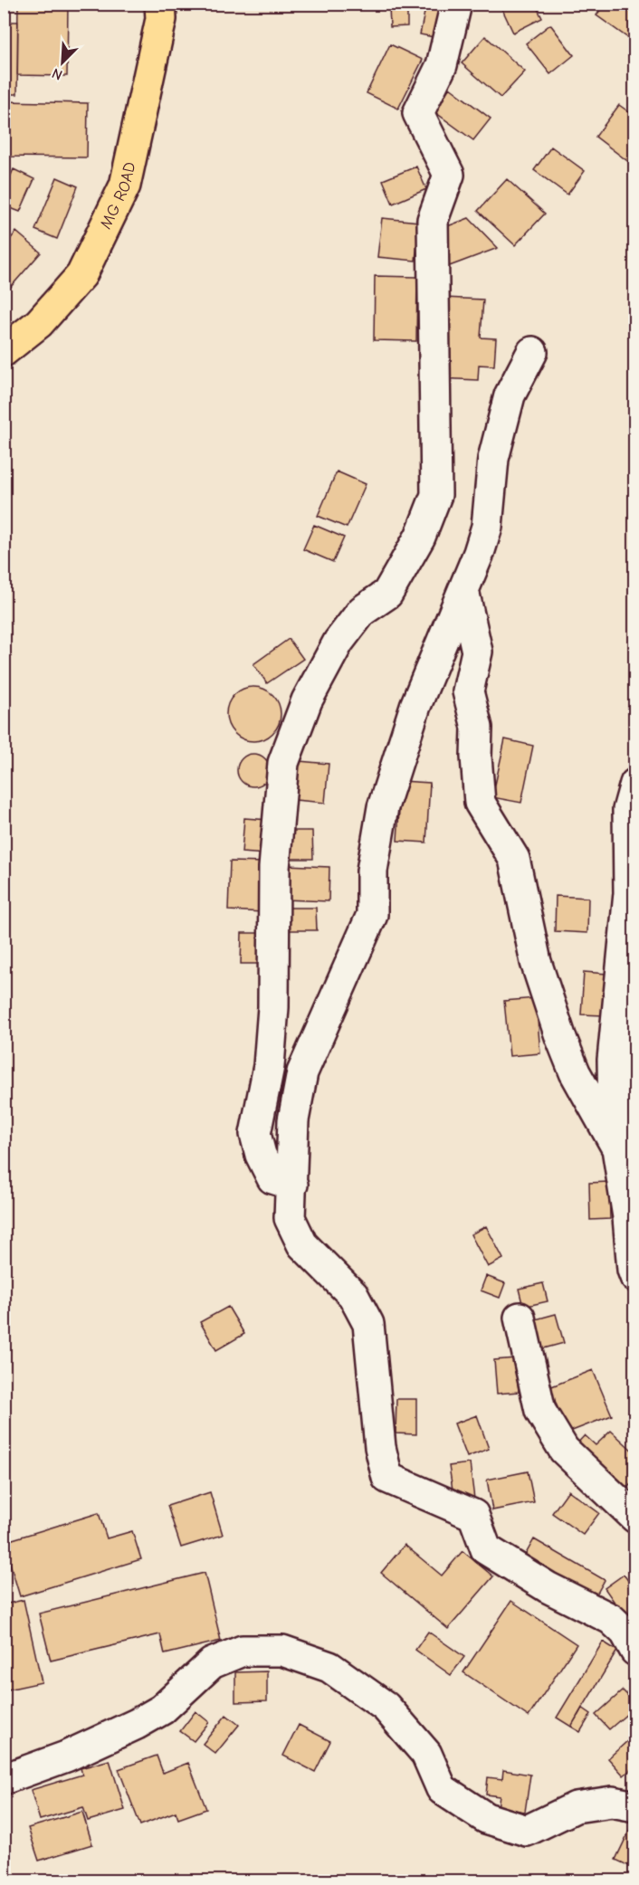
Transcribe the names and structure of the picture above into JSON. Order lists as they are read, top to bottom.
{
  "streets": {
    "main road": ["MG ROAD"]
  },
  "north": "bottom left"
}
